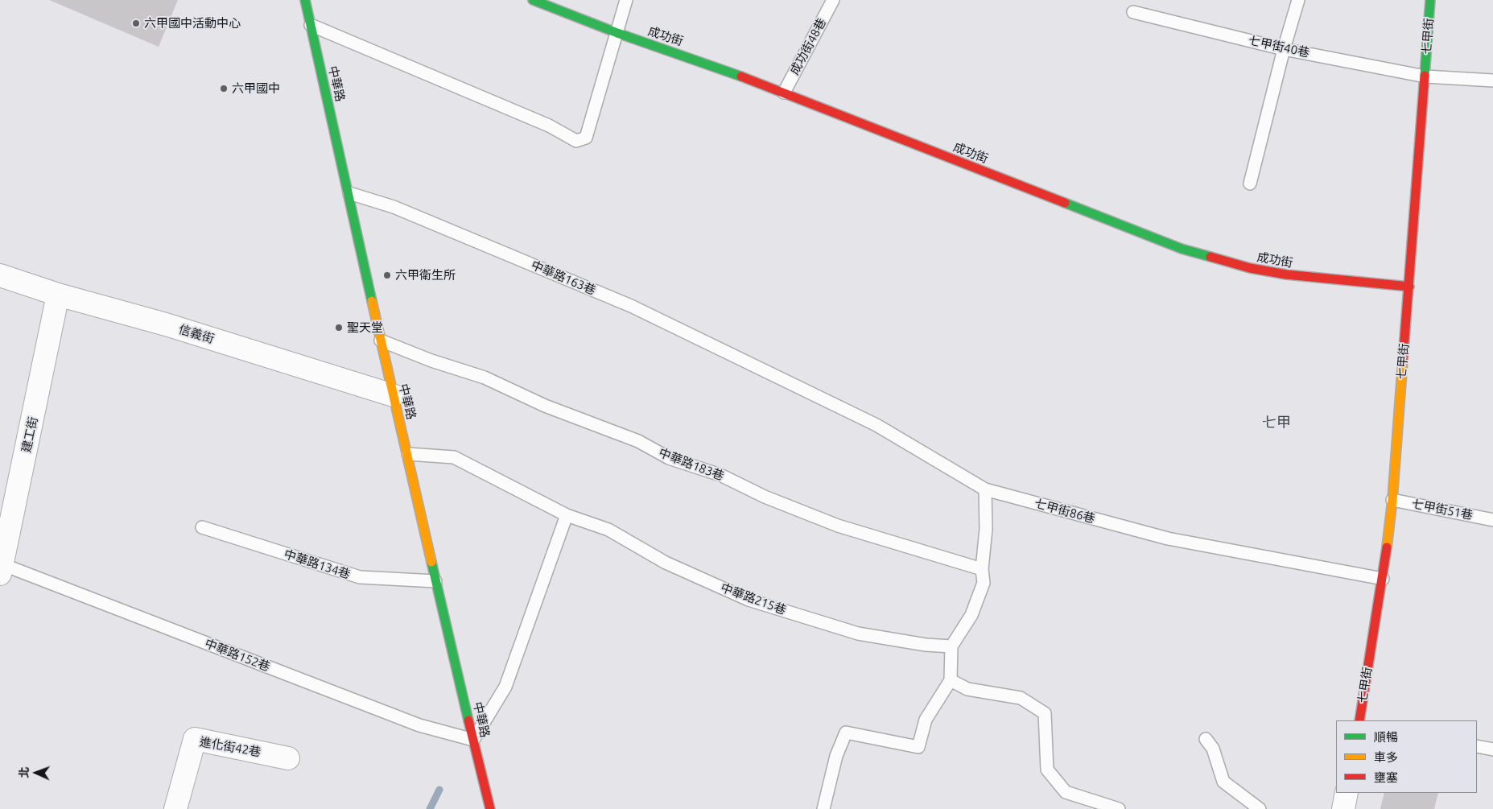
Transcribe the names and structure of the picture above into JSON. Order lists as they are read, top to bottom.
{
  "streets": {
    "street": [
      "成功街",
      "七甲街",
      "中華路",
      "信義街",
      "建工街",
      "進化街42巷"
    ],
    "lane": [
      "成功街48巷",
      "七甲街40巷",
      "中華路163巷",
      "中華路183巷",
      "七甲街51巷",
      "七甲街86巷",
      "中華路134巷",
      "中華路215巷",
      "中華路152巷"
    ]
  },
  "crossings": [
    ["成功街", "七甲街"],
    ["成功街", "成功街48巷"],
    ["七甲街", "七甲街40巷"],
    ["七甲街", "七甲街51巷"],
    ["七甲街", "七甲街86巷"],
    ["中華路", "中華路163巷"],
    ["中華路", "信義街"],
    ["中華路", "中華路183巷"],
    ["中華路", "中華路134巷"],
    ["中華路", "中華路215巷"],
    ["中華路", "中華路152巷"],
    ["中華路163巷", "七甲街86巷"],
    ["信義街", "建工街"],
    ["建工街", "中華路152巷"]
  ],
  "districts": ["七甲"],
  "places": [
    "六甲國中活動中心",
    "六甲國中",
    "六甲衛生所",
    "聖天堂"
  ],
  "legend": ["順暢", "車多", "壅塞"],
  "north": "left"
}
